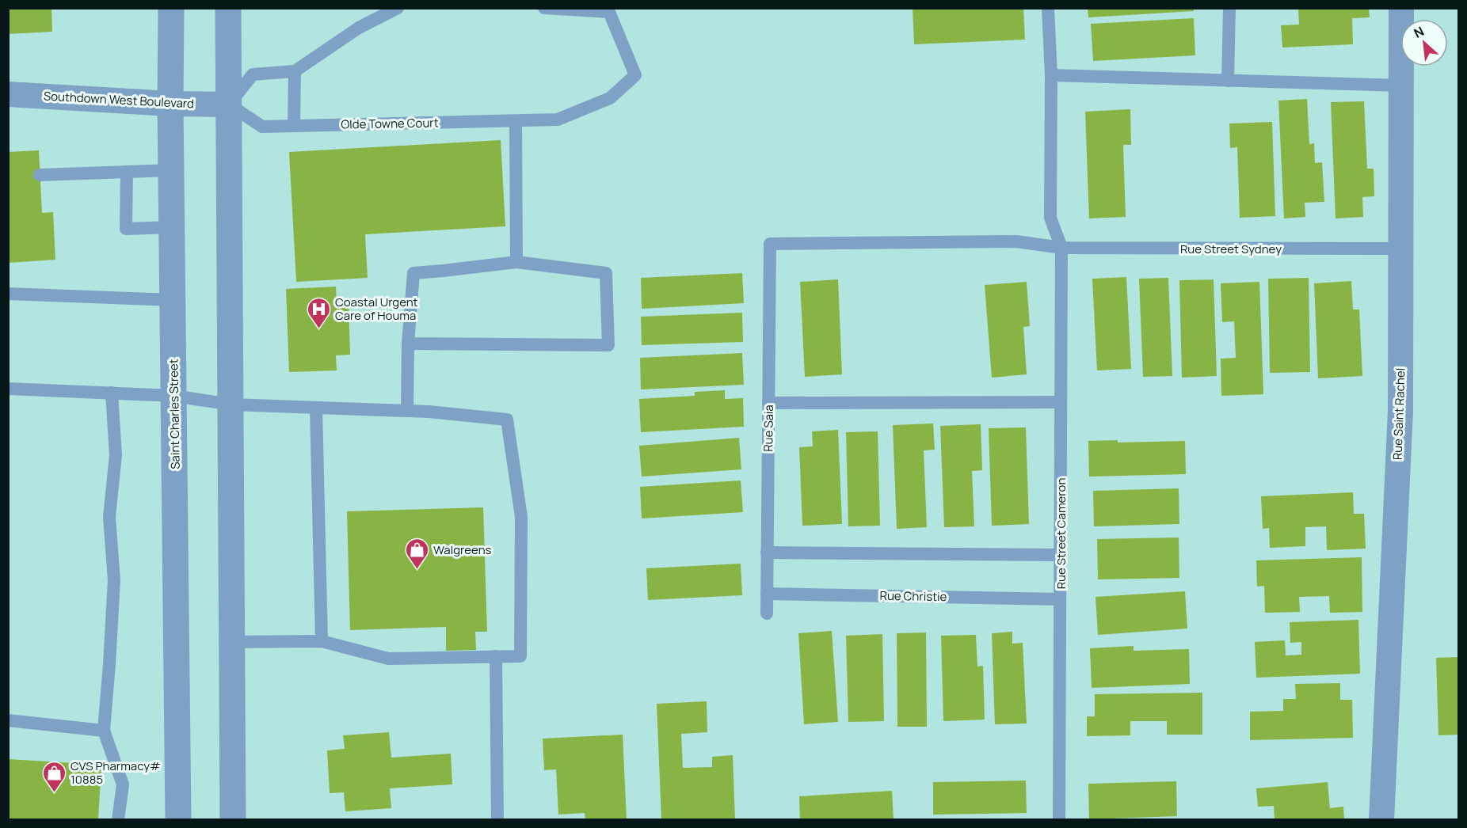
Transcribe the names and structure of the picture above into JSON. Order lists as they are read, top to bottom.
{
  "streets": {
    "street": ["Southdown West Boulevard", "Saint Charles Street", "Rue Saint Rachel"],
    "lane": [
      "Olde Towne Court",
      "Rue Street Sydney",
      "Rue Saia",
      "Rue Street Cameron",
      "Rue Christie"
    ]
  },
  "crossings": [
    ["Southdown West Boulevard", "Olde Towne Court"],
    ["Southdown West Boulevard", "Saint Charles Street"],
    ["Rue Street Sydney", "Rue Saint Rachel"],
    ["Rue Street Sydney", "Rue Saia"],
    ["Rue Street Sydney", "Rue Street Cameron"],
    ["Rue Saia", "Rue Christie"],
    ["Rue Street Cameron", "Rue Christie"]
  ],
  "places": {
    "hospital": ["Coastal Urgent Care of Houma"],
    "shop": ["Walgreens", "CVS Pharmacy# 10885"]
  },
  "north": "top left"
}
